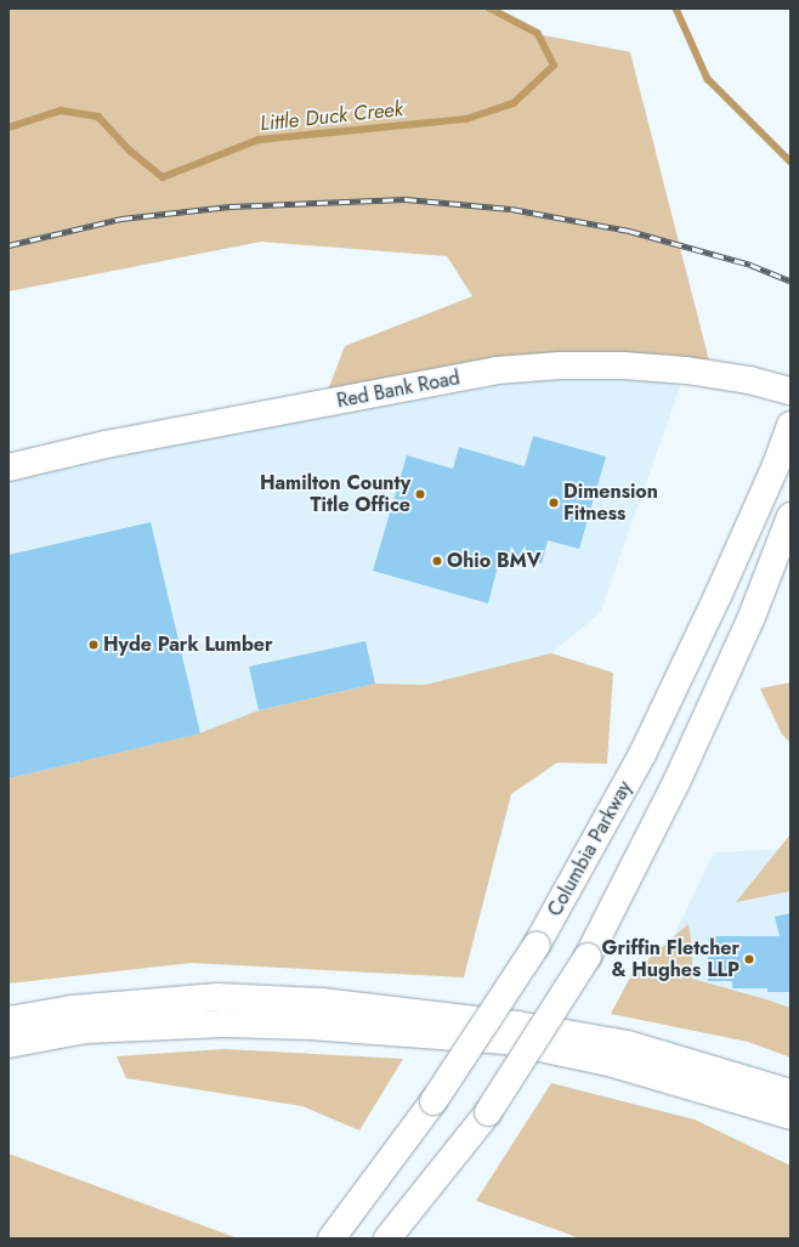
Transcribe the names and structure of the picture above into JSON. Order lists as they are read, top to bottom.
{
  "streets": {
    "main road": ["Red Bank Road", "Columbia Parkway"]
  },
  "water": ["Little Duck Creek"],
  "places": [
    "Hamilton County Title Office",
    "Dimension Fitness",
    "Ohio BMV",
    "Hyde Park Lumber",
    "Griffin Fletcher & Hughes LLP"
  ]
}
